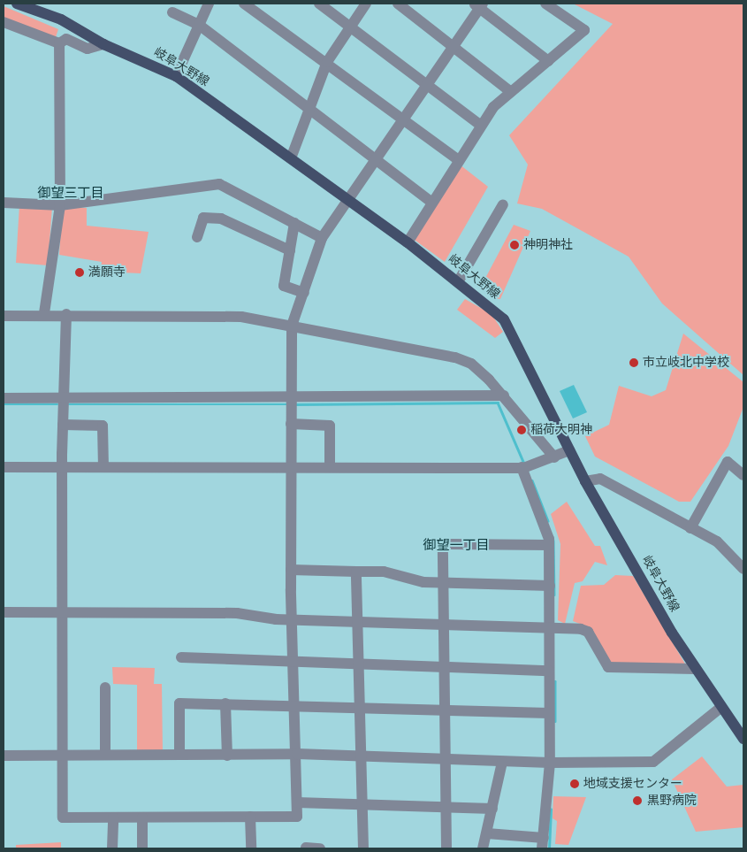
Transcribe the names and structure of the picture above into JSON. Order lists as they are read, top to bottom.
{
  "streets": {
    "main road": ["岐阜大野線"]
  },
  "districts": ["御望三丁目", "御望一丁目"],
  "places": [
    "神明神社",
    "満願寺",
    "市立岐北中学校",
    "稲荷大明神",
    "地域支援センター",
    "黒野病院"
  ]
}
